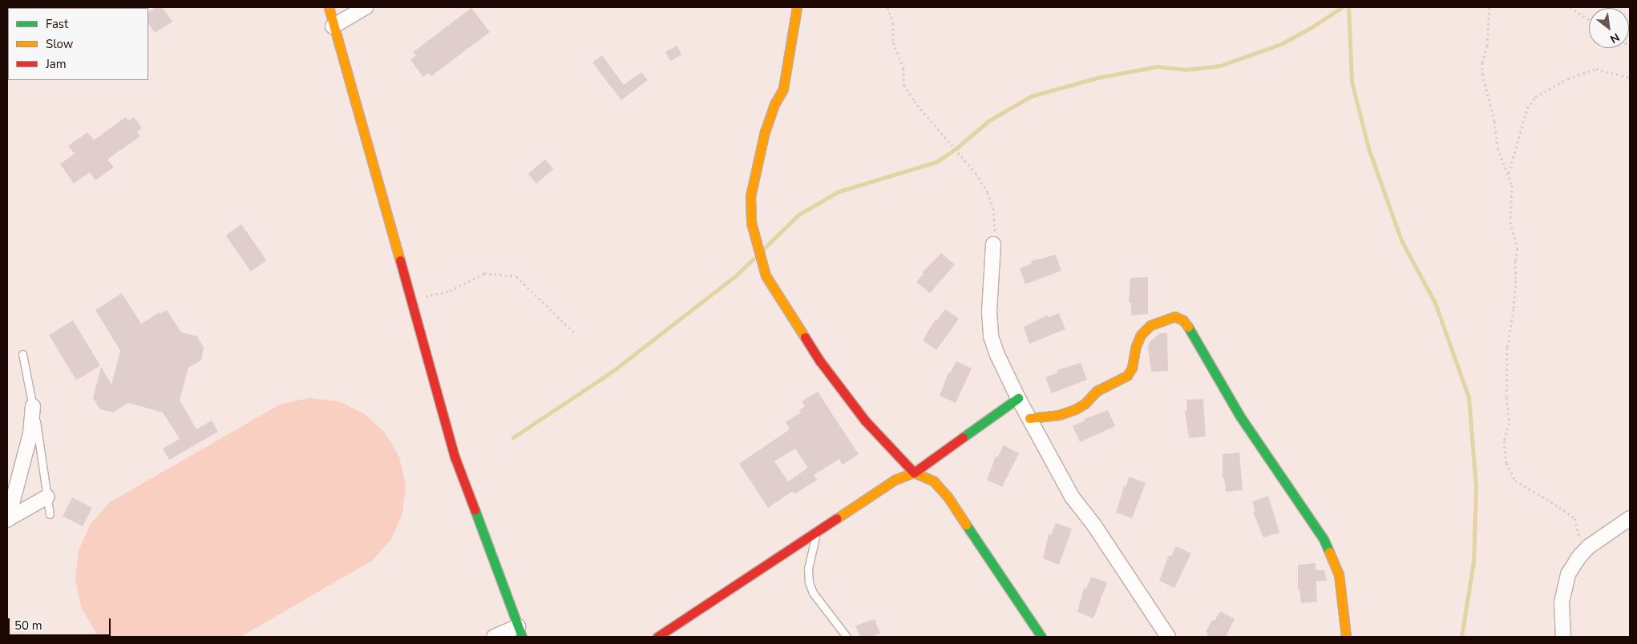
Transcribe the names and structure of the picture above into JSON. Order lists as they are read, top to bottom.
{
  "legend": ["Fast", "Slow", "Jam"],
  "scale_bar": "50 m",
  "north": "bottom right"
}
